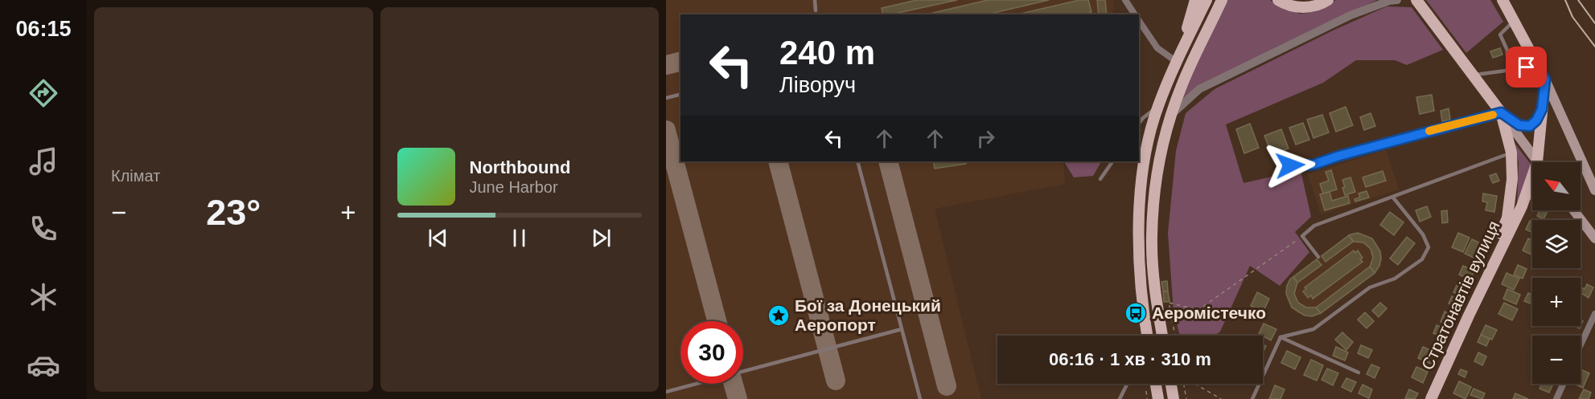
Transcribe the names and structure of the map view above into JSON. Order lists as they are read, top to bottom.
{
  "streets": {
    "main road": ["Стратонавтів вулиця"]
  },
  "places": {
    "bus stop": ["Аеромістечко"],
    "place": ["Бої за Донецький Аеропорт"]
  },
  "north": "top left",
  "page": {
    "tabs": "06:15",
    "tile": "Клімат",
    "turn": ["240 m", "Ліворуч"],
    "song": ["Northbound", "June Harbor"],
    "map_buttons": ["+", "−"],
    "heat": ["−", "23°", "+"],
    "limit": "30",
    "trip": "06:16 · 1 хв · 310 m"
  }
}
